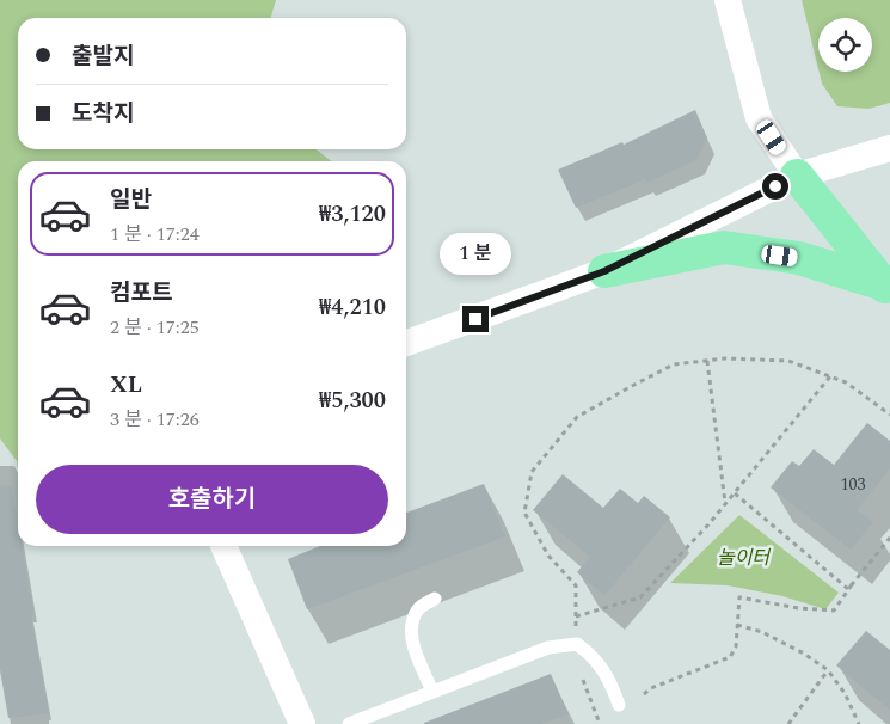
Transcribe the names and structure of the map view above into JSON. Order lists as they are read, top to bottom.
{
  "parks": ["놀이터"],
  "house_numbers": ["103"],
  "page": {
    "banner": ["출발지", "도착지"],
    "list": [
      {
        "name": "일반",
        "note": "1 분 · 17:24",
        "value": "₩3,120"
      },
      {
        "name": "컴포트",
        "note": "2 분 · 17:25",
        "value": "₩4,210"
      },
      {
        "name": "XL",
        "note": "3 분 · 17:26",
        "value": "₩5,300"
      }
    ],
    "bubble": "1 분",
    "buttons": "호출하기"
  }
}
